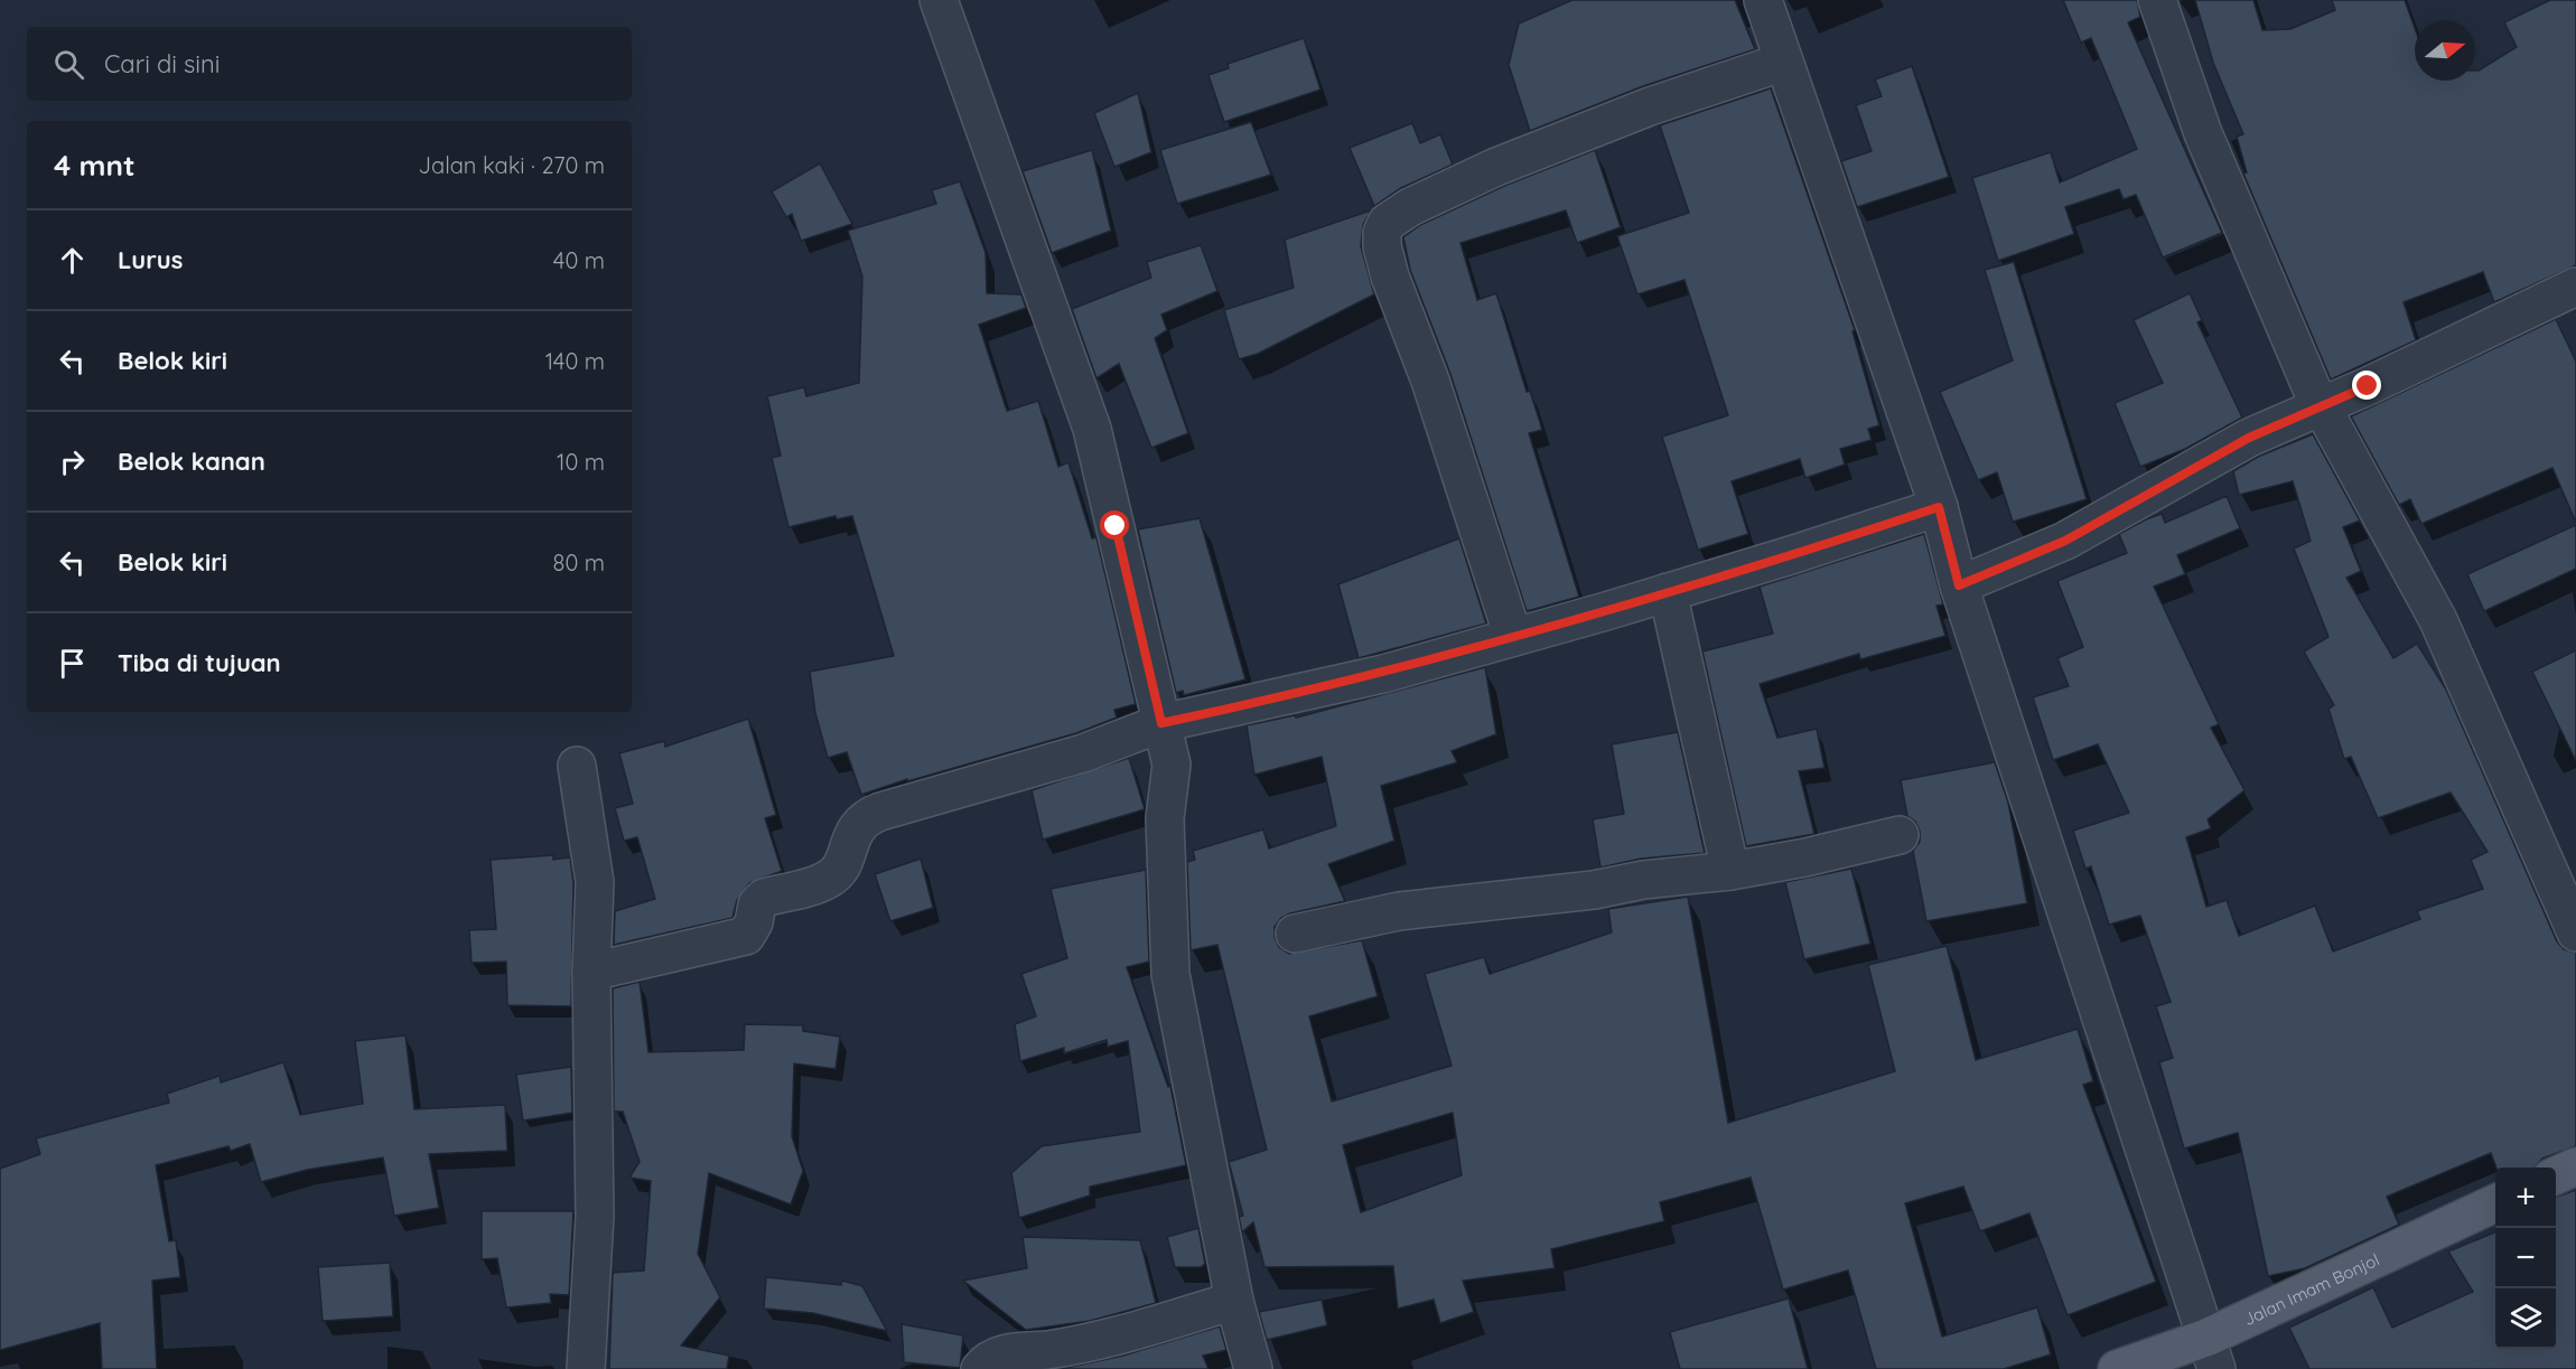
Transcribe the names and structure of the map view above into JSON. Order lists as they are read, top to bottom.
{
  "streets": {
    "main road": ["Jalan Imam Bonjol"]
  },
  "north": "right",
  "page": {
    "search": "Cari di sini",
    "heading": ["4 mnt", "Jalan kaki · 270 m"],
    "list": [
      ["Lurus", "40 m"],
      ["Belok kiri", "140 m"],
      ["Belok kanan", "10 m"],
      ["Belok kiri", "80 m"],
      "Tiba di tujuan"
    ],
    "map_buttons": ["+", "−"]
  }
}
